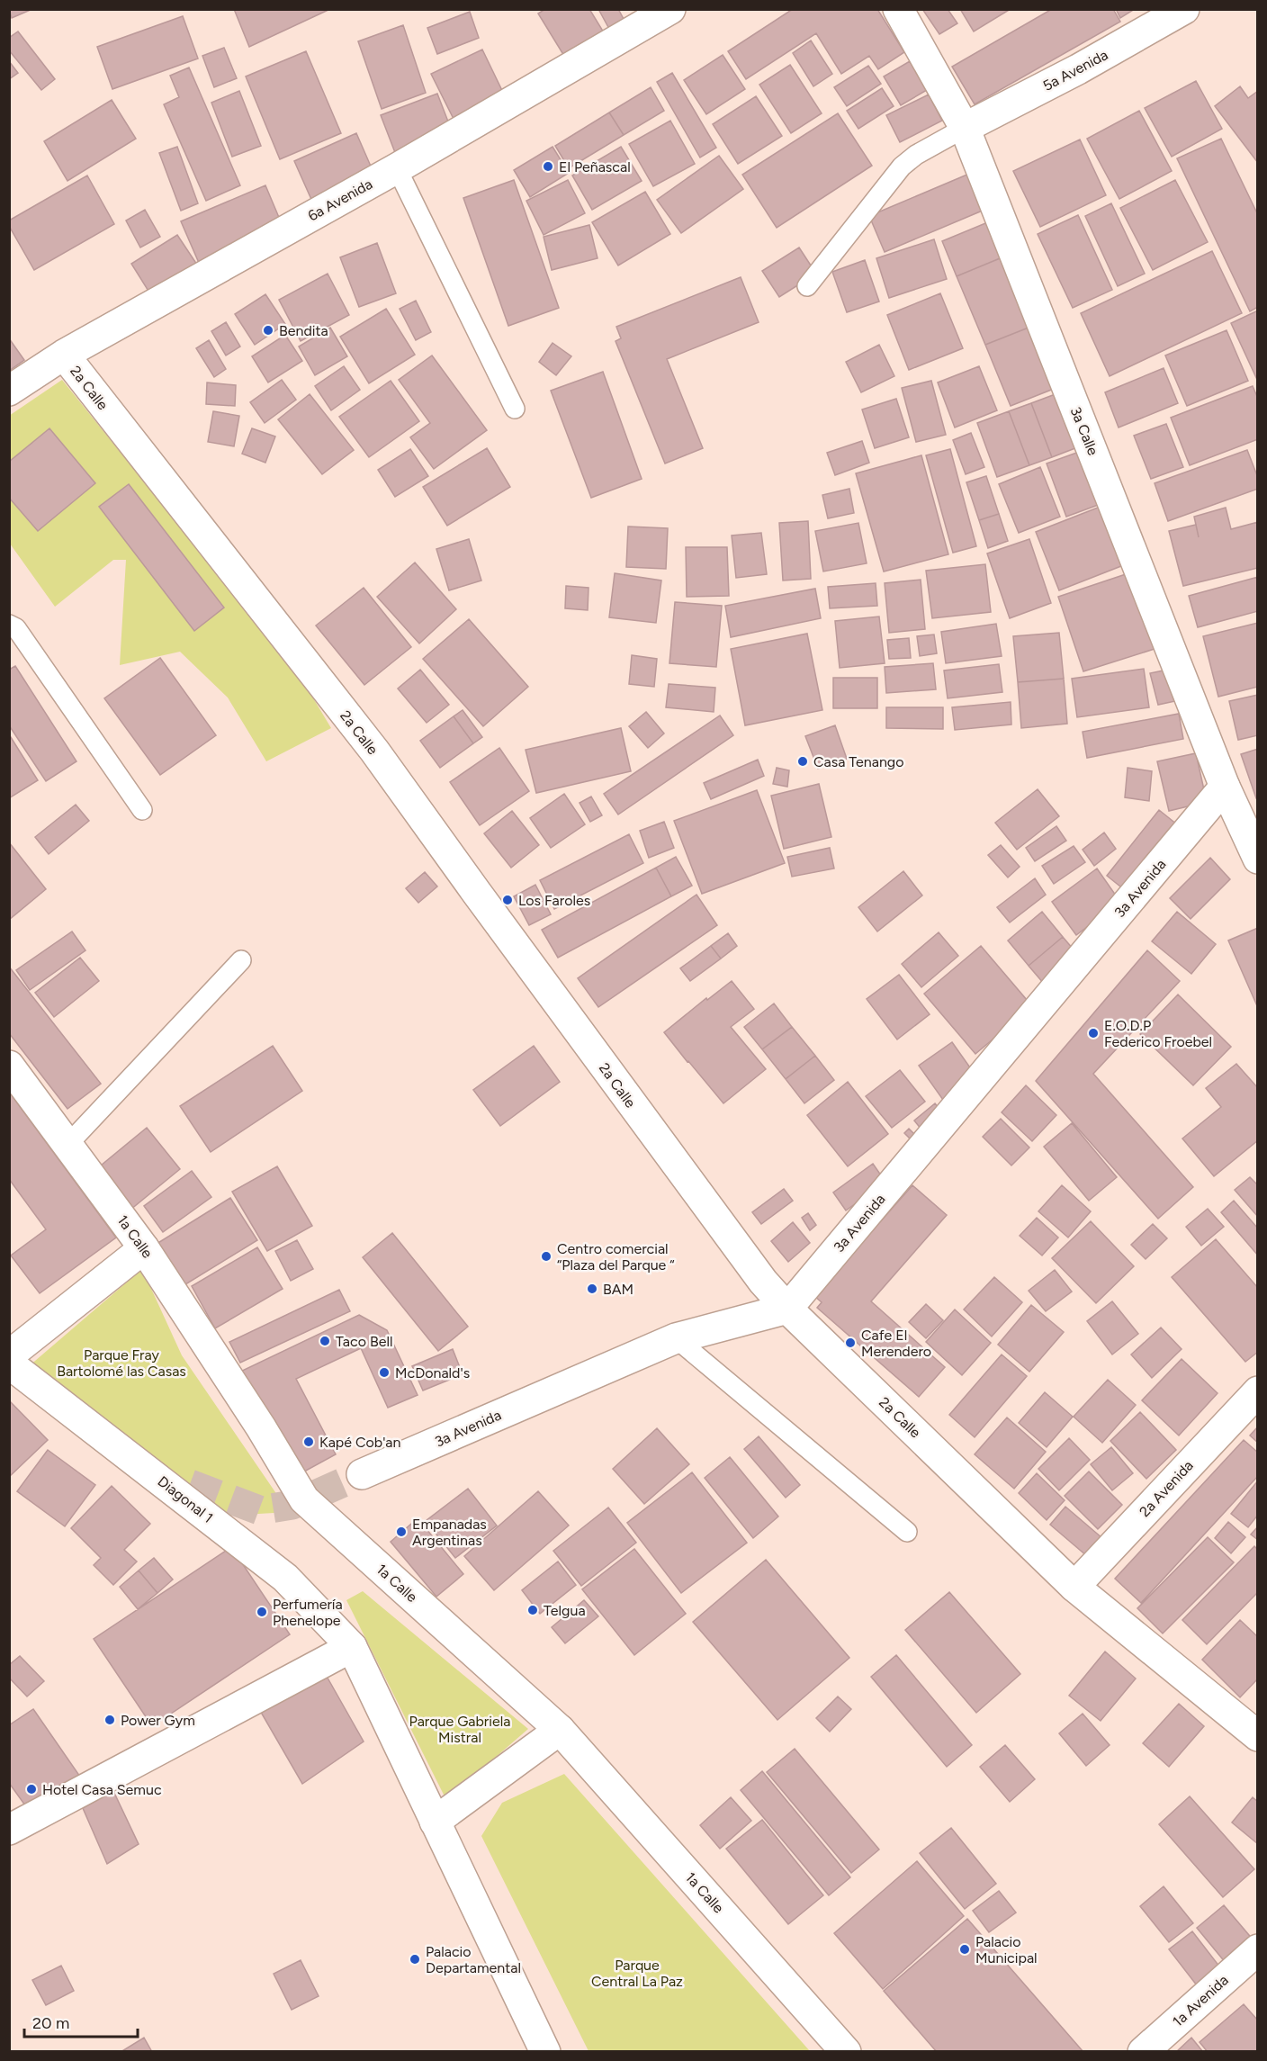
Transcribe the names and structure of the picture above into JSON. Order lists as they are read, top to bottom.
{
  "streets": {
    "street": [
      "5a Avenida",
      "6a Avenida",
      "2a Calle",
      "3a Calle",
      "3a Avenida",
      "1a Calle",
      "2a Avenida",
      "Diagonal 1",
      "1a Avenida"
    ]
  },
  "crossings": [
    ["5a Avenida", "3a Calle"],
    ["6a Avenida", "2a Calle"],
    ["2a Calle", "3a Avenida"],
    ["2a Calle", "2a Avenida"],
    ["3a Calle", "3a Avenida"]
  ],
  "parks": ["Parque Fray Bartolomé las Casas", "Parque Gabriela Mistral", "Parque Central La Paz"],
  "places": [
    "El Peñascal",
    "Bendita",
    "Casa Tenango",
    "Los Faroles",
    "E.O.D.P Federico Froebel",
    "Centro comercial “Plaza del Parque “",
    "BAM",
    "Taco Bell",
    "Cafe El Merendero",
    "McDonald's",
    "Kapé Cob'an",
    "Empanadas Argentinas",
    "Telgua",
    "Perfumería Phenelope",
    "Power Gym",
    "Hotel Casa Semuc",
    "Palacio Municipal",
    "Palacio Departamental"
  ],
  "scale_bar": "20 m"
}
